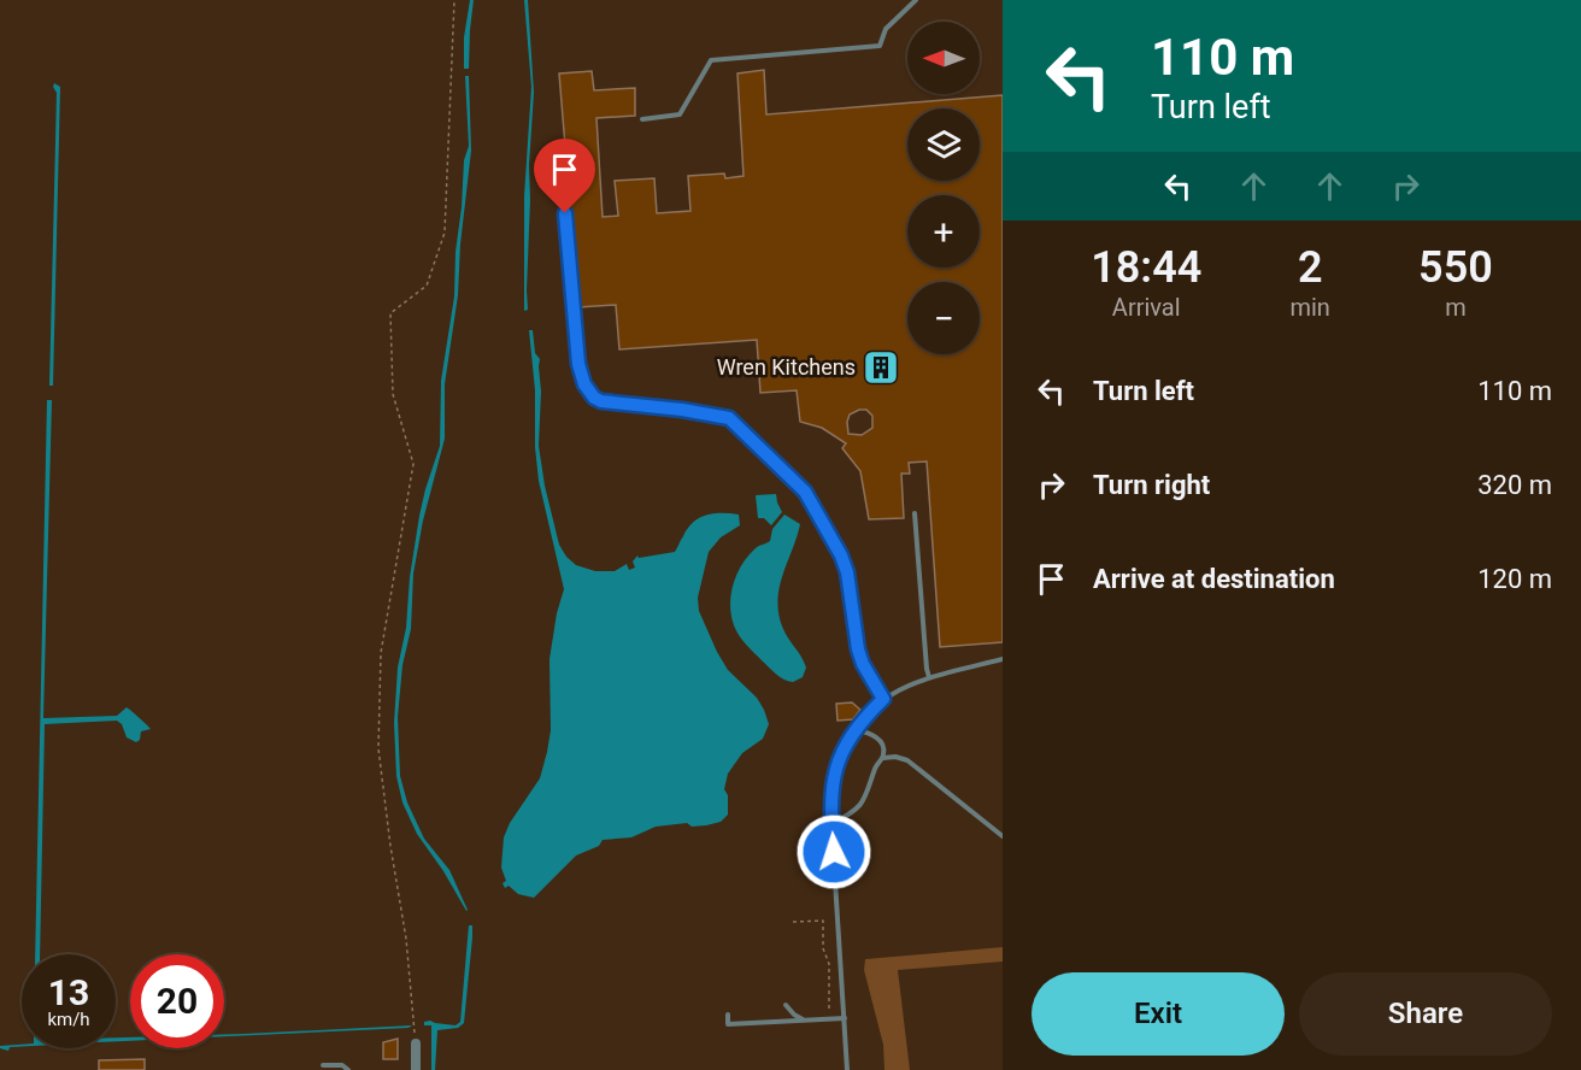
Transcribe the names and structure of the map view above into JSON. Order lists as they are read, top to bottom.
{
  "places": {
    "building": ["Wren Kitchens"]
  },
  "north": "left",
  "page": {
    "turn": ["110 m", "Turn left"],
    "map_buttons": ["+", "−"],
    "eta": [
      "18:44",
      "Arrival",
      "2",
      "min",
      "550",
      "m"
    ],
    "list": [
      {
        "name": "Turn left",
        "value": "110 m"
      },
      {
        "name": "Turn right",
        "value": "320 m"
      },
      {
        "name": "Arrive at destination",
        "value": "120 m"
      }
    ],
    "speed": "13 km/h",
    "limit": "20",
    "buttons": ["Exit", "Share"]
  }
}
